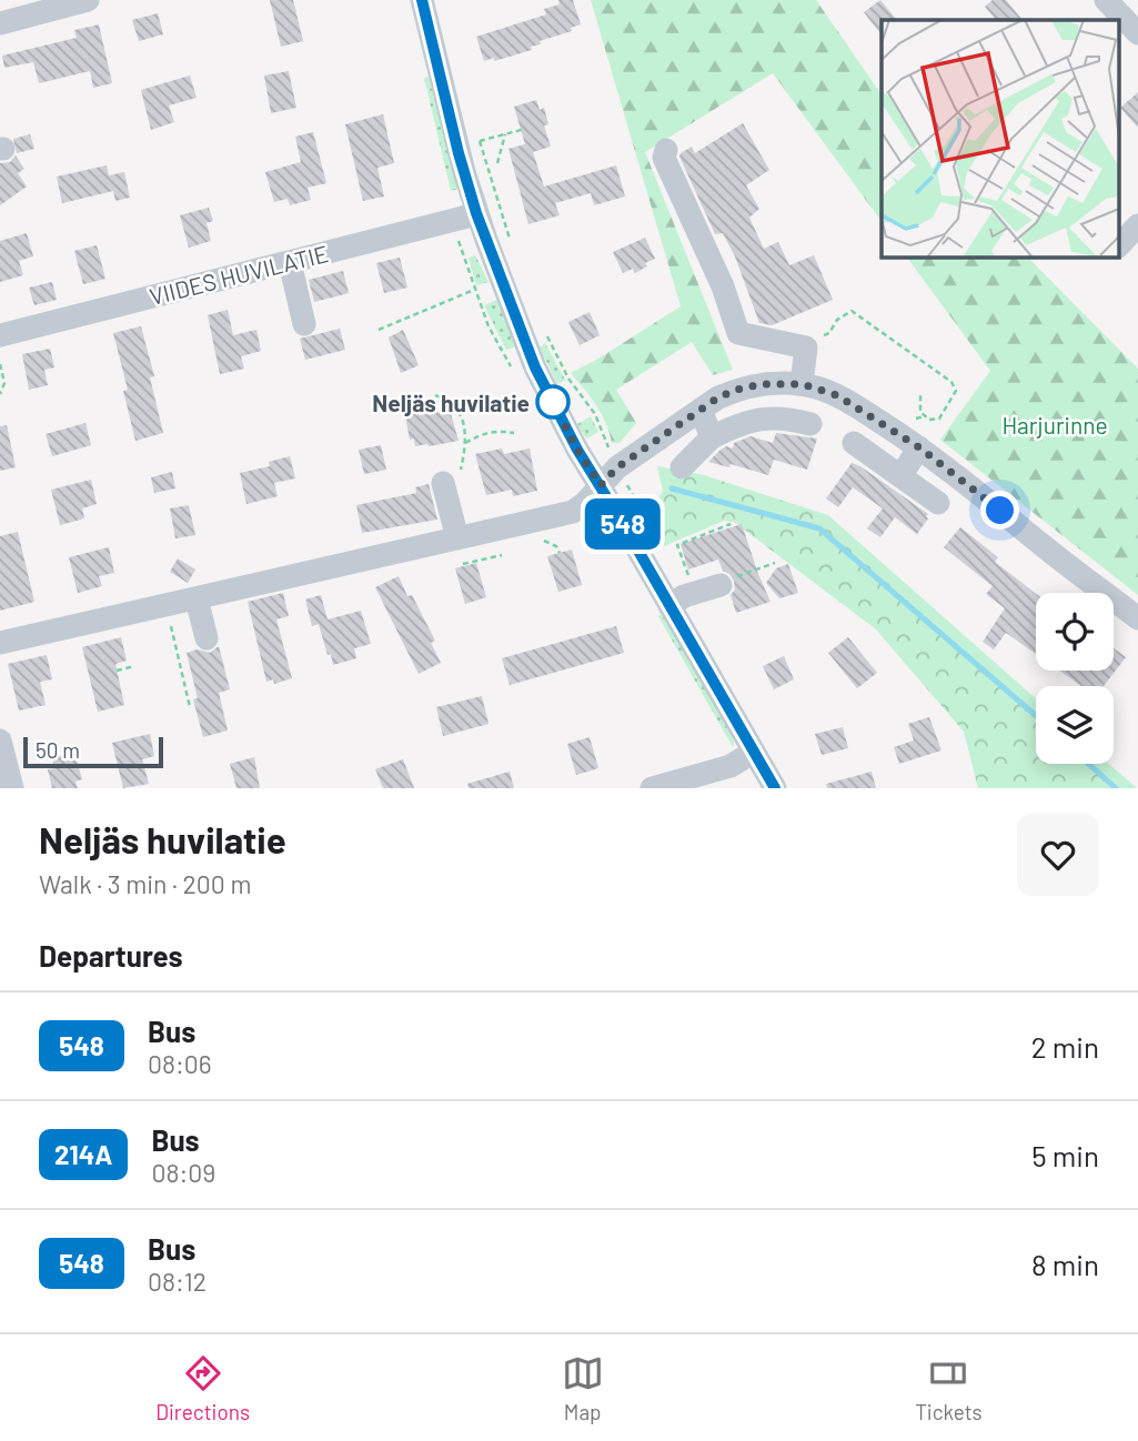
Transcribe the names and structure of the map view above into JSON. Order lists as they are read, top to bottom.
{
  "streets": {
    "street": ["VIIDES HUVILATIE"]
  },
  "parks": ["Harjurinne"],
  "places": ["Neljäs huvilatie"],
  "lines": ["bus line 548"],
  "scale_bar": "50 m",
  "page": {
    "on_map": "548",
    "scale": "50 m",
    "heading": [
      ["Neljäs huvilatie", "Walk · 3 min · 200 m"],
      "Departures"
    ],
    "list": [
      {
        "mark": "548",
        "name": "Bus",
        "note": "08:06",
        "value": "2 min"
      },
      {
        "mark": "214A",
        "name": "Bus",
        "note": "08:09",
        "value": "5 min"
      },
      {
        "mark": "548",
        "name": "Bus",
        "note": "08:12",
        "value": "8 min"
      }
    ],
    "tabs": ["Directions", "Map", "Tickets"]
  }
}
